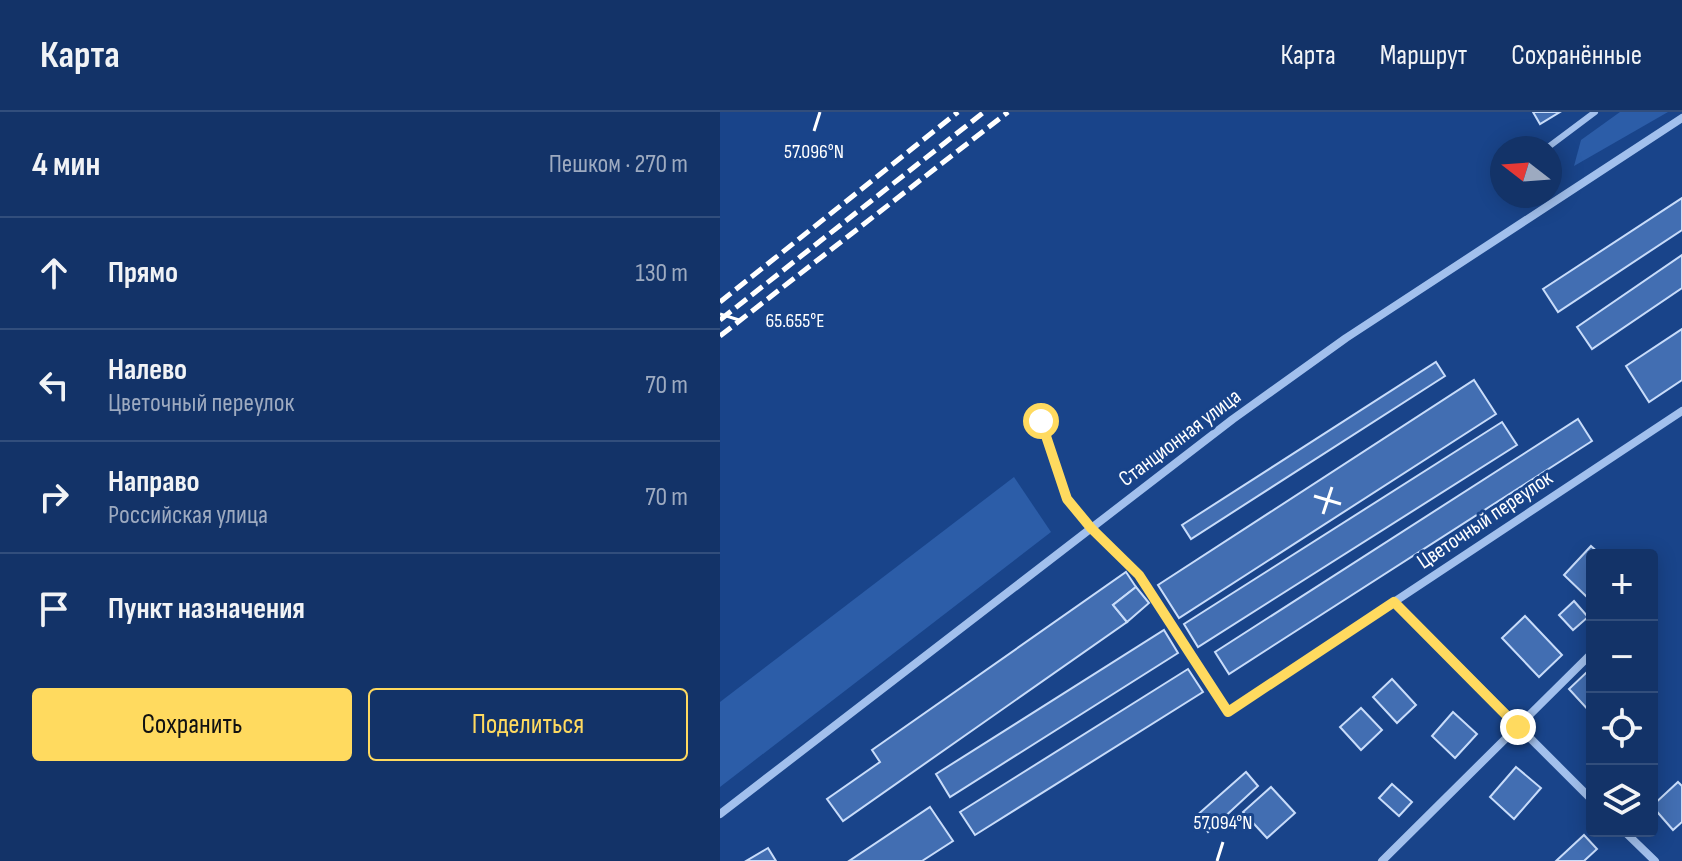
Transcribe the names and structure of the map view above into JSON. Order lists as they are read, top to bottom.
{
  "streets": {
    "street": ["Станционная улица", "Цветочный переулок"]
  },
  "north": "left",
  "page": {
    "header": "Карта",
    "nav": ["Карта", "Маршрут", "Сохранённые"],
    "heading": ["4 мин", "Пешком · 270 m"],
    "list": [
      ["Прямо", "130 m"],
      ["Налево", "Цветочный переулок", "70 m"],
      ["Направо", "Российская улица", "70 m"],
      "Пункт назначения"
    ],
    "map_buttons": ["+", "−"],
    "buttons": ["Сохранить", "Поделиться"]
  },
  "coordinates": ["57.096°N", "65.655°E", "57.094°N"]
}
